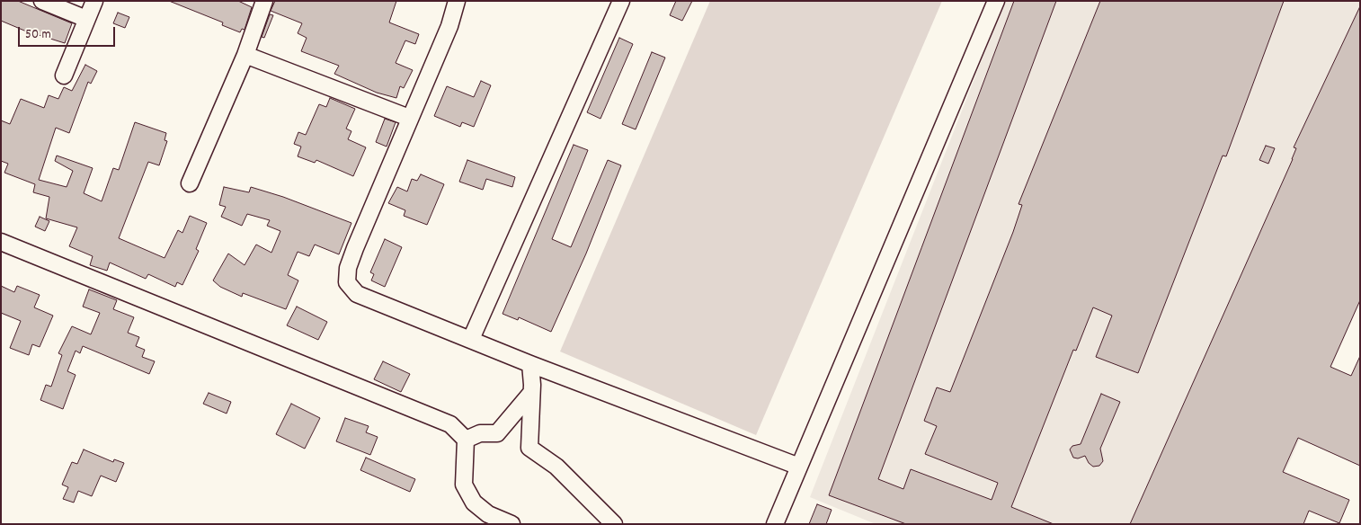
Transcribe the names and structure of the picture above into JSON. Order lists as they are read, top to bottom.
{
  "scale_bar": "50 m"
}
